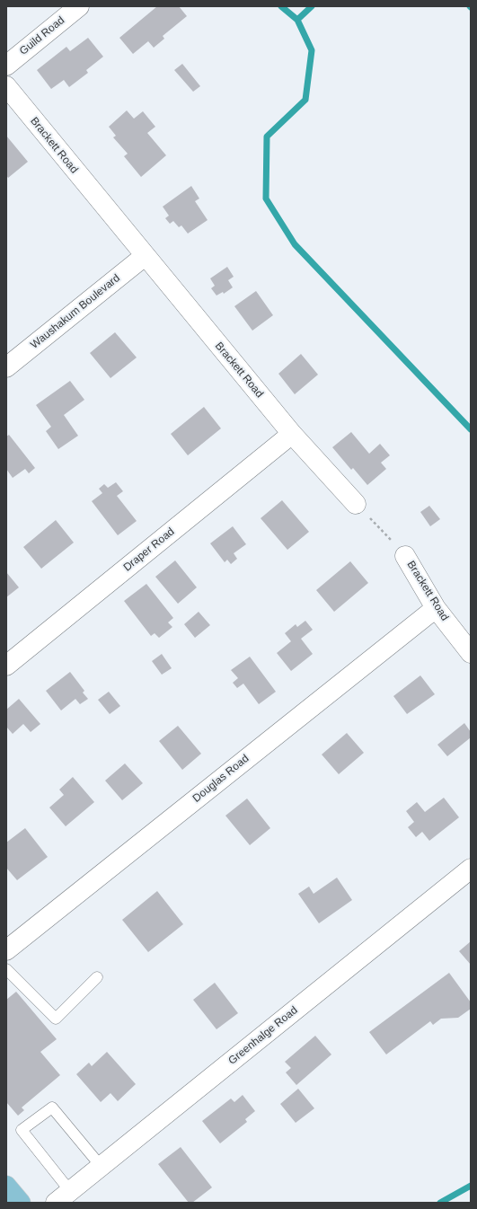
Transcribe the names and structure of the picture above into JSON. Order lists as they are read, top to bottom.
{
  "streets": {
    "street": [
      "Guild Road",
      "Brackett Road",
      "Waushakum Boulevard",
      "Draper Road",
      "Douglas Road",
      "Greenhalge Road"
    ]
  },
  "crossings": [
    ["Brackett Road", "Waushakum Boulevard"],
    ["Brackett Road", "Draper Road"],
    ["Brackett Road", "Douglas Road"]
  ]
}
